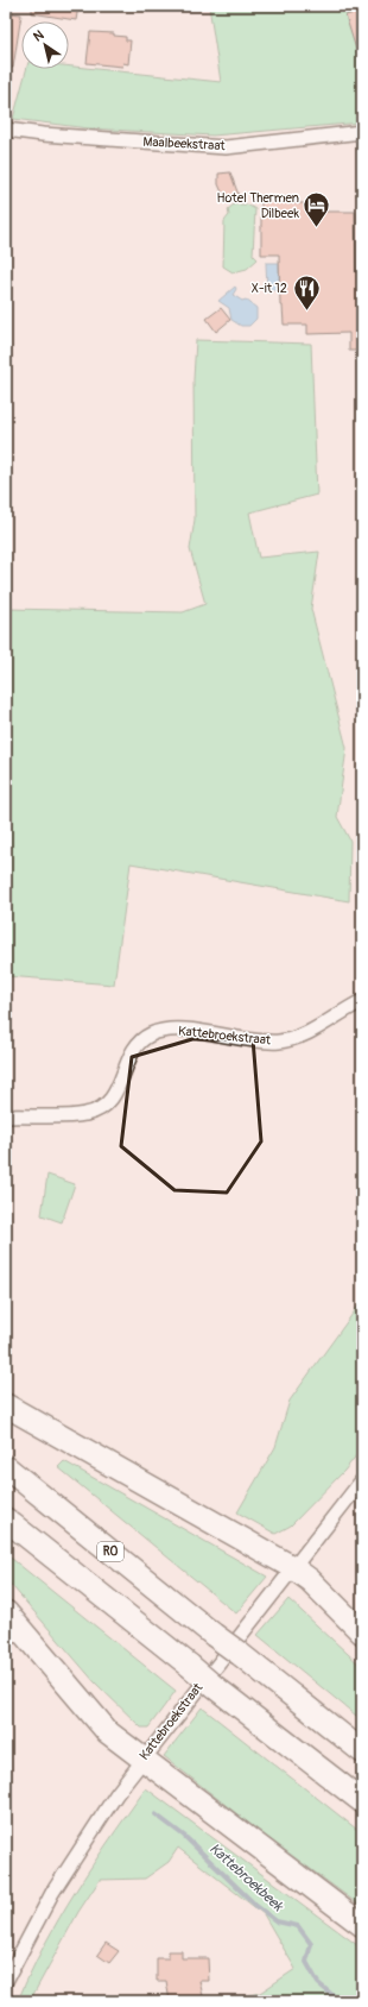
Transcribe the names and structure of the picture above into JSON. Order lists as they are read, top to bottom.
{
  "streets": {
    "highway": ["R0"],
    "street": ["Maalbeekstraat", "Kattebroekstraat"]
  },
  "water": ["Kattebroekbeek"],
  "places": {
    "hotel": ["Hotel Thermen Dilbeek"],
    "restaurant": ["X-it 12"]
  },
  "north": "top left"
}
